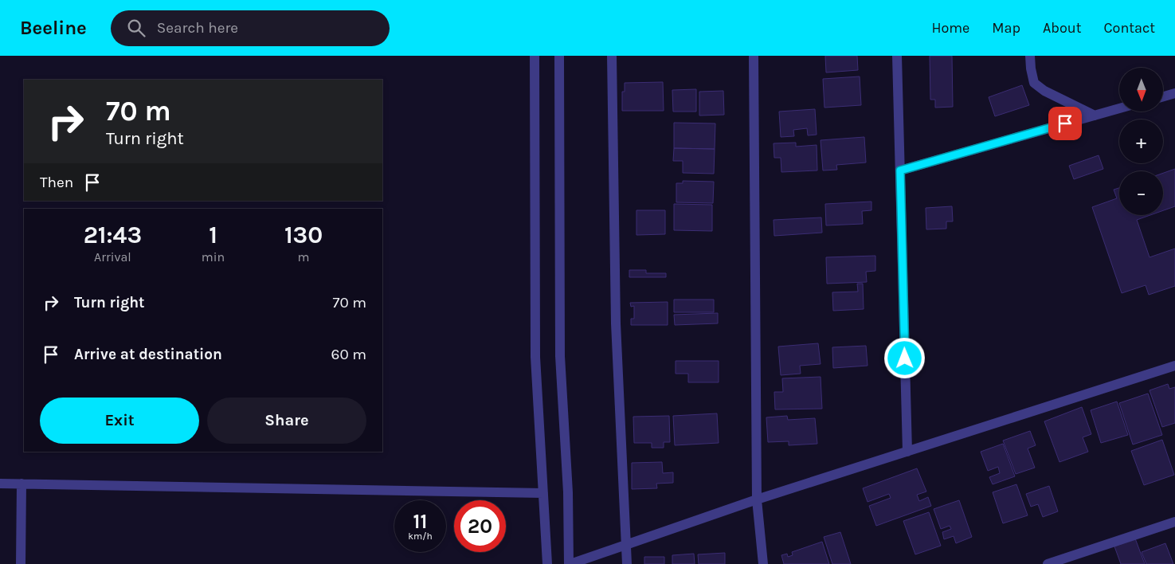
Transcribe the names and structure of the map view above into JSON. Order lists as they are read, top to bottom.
{
  "north": "bottom",
  "page": {
    "header": "Beeline",
    "search": "Search here",
    "nav": [
      "Home",
      "Map",
      "About",
      "Contact"
    ],
    "map_buttons": ["+", "−"],
    "turn": ["70 m", "Turn right"],
    "then": "Then",
    "eta": [
      "21:43",
      "Arrival",
      "1",
      "min",
      "130",
      "m"
    ],
    "list": [
      {
        "name": "Turn right",
        "value": "70 m"
      },
      {
        "name": "Arrive at destination",
        "value": "60 m"
      }
    ],
    "buttons": ["Exit", "Share"],
    "speed": "11 km/h",
    "limit": "20"
  }
}
